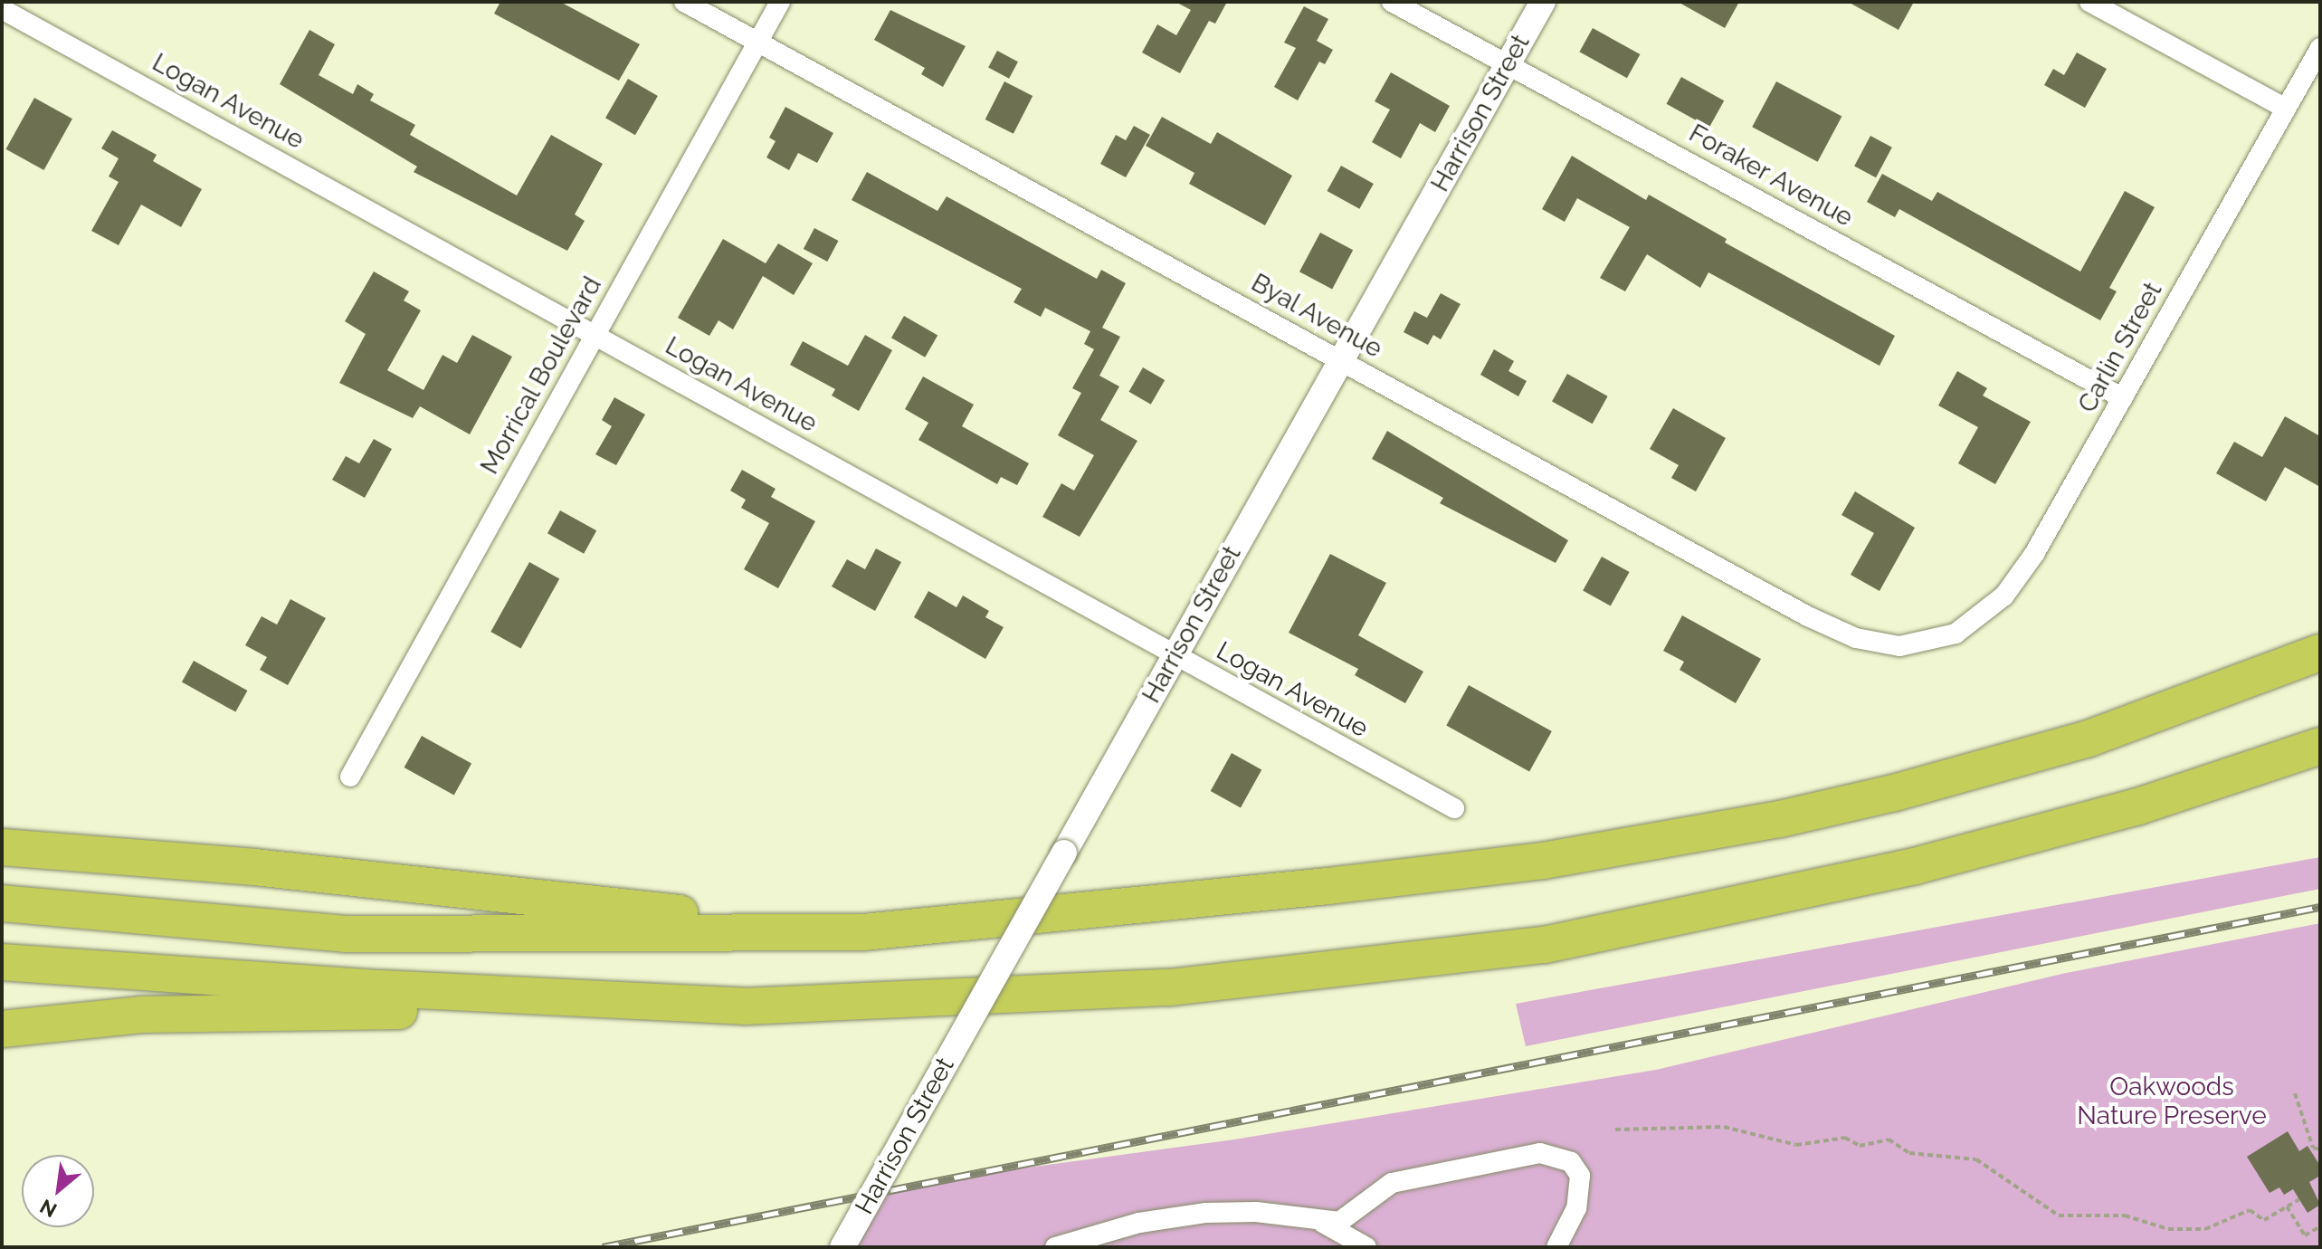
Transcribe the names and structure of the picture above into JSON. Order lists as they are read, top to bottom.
{
  "streets": {
    "street": [
      "Logan Avenue",
      "Harrison Street",
      "Foraker Avenue",
      "Byal Avenue",
      "Carlin Street",
      "Morrical Boulevard"
    ]
  },
  "crossings": [
    ["Logan Avenue", "Harrison Street"],
    ["Logan Avenue", "Morrical Boulevard"],
    ["Harrison Street", "Foraker Avenue"],
    ["Harrison Street", "Byal Avenue"],
    ["Foraker Avenue", "Carlin Street"],
    ["Byal Avenue", "Carlin Street"],
    ["Byal Avenue", "Morrical Boulevard"]
  ],
  "parks": ["Oakwoods Nature Preserve"],
  "north": "bottom left"
}
